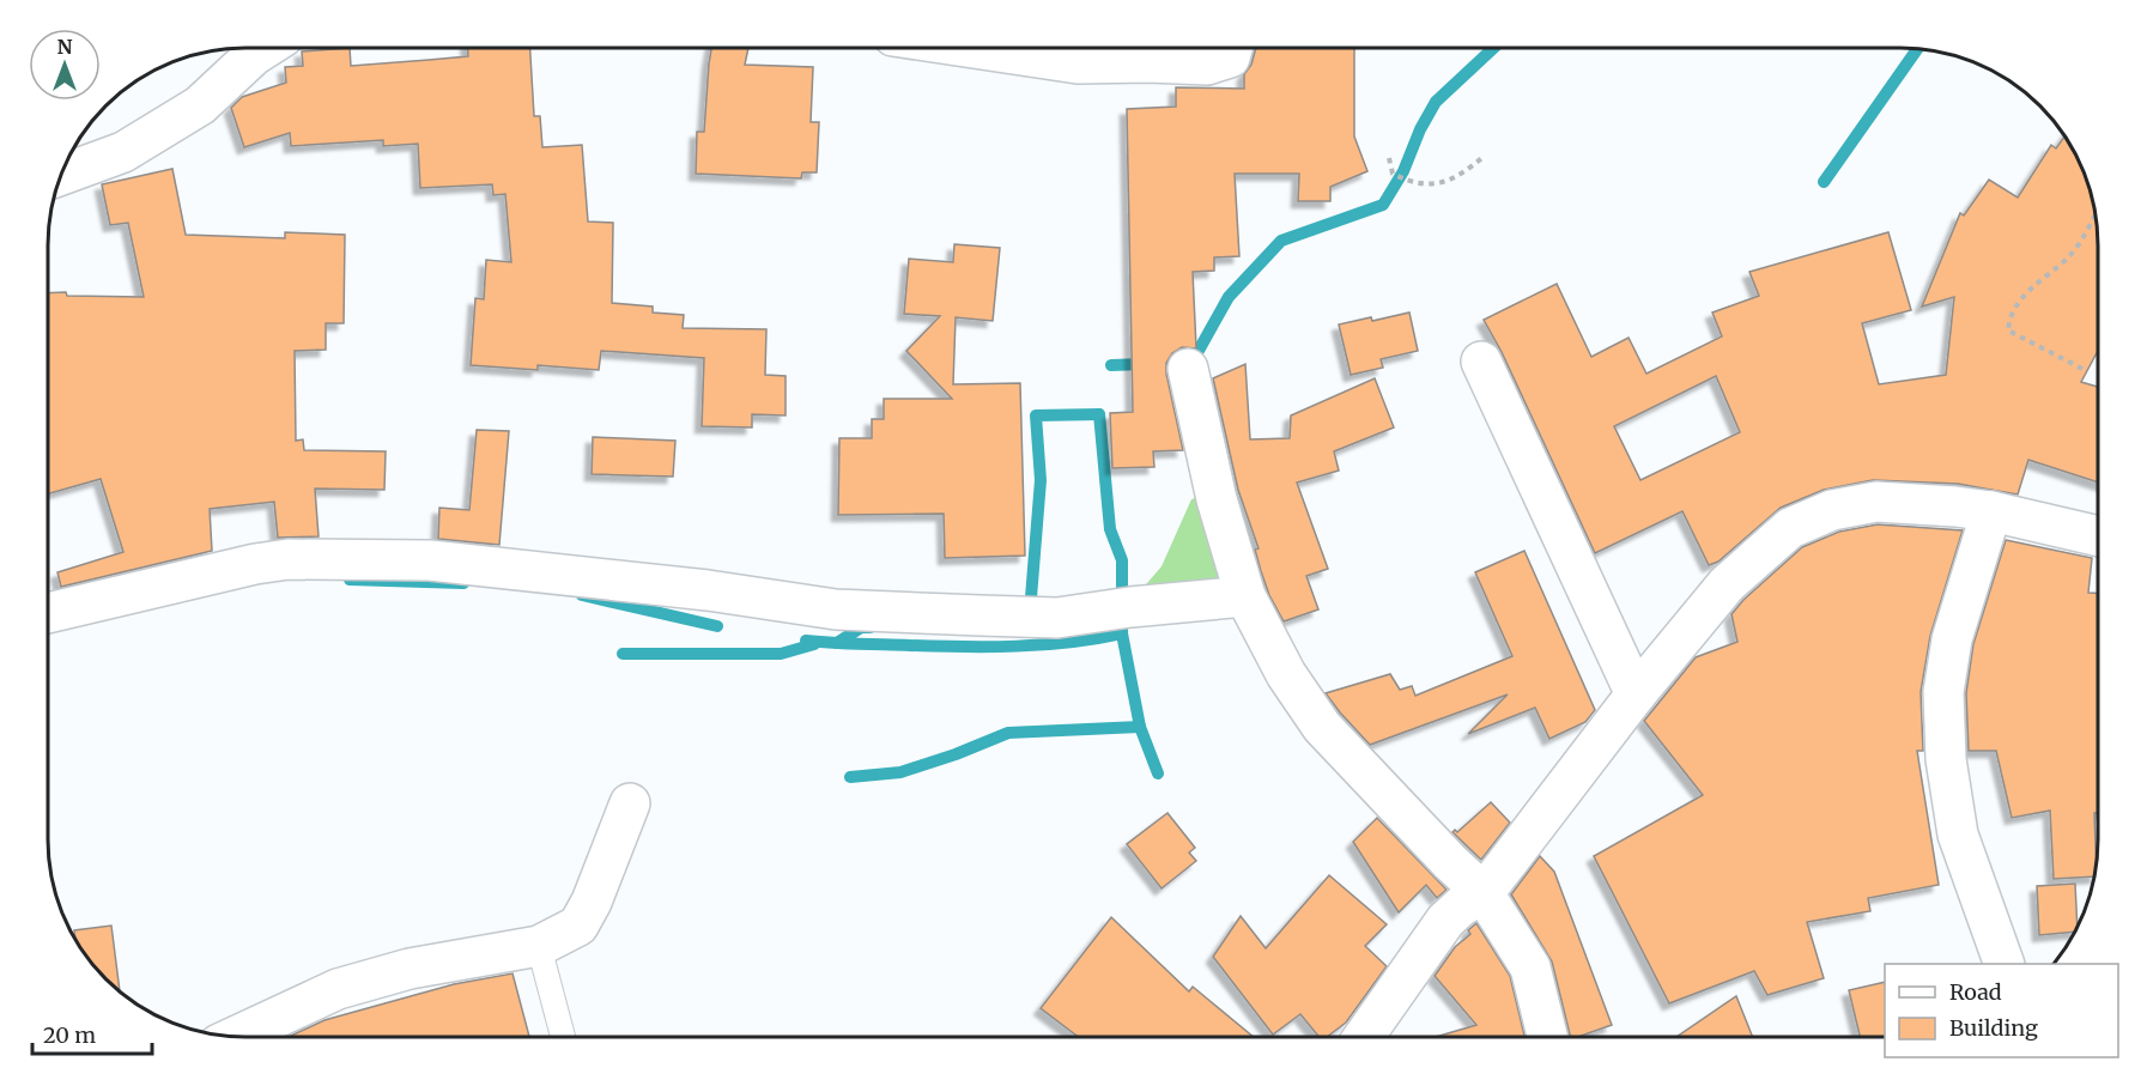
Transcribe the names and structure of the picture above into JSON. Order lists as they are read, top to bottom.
{
  "legend": ["Road", "Building"],
  "scale_bar": "20 m",
  "north": "top"
}
